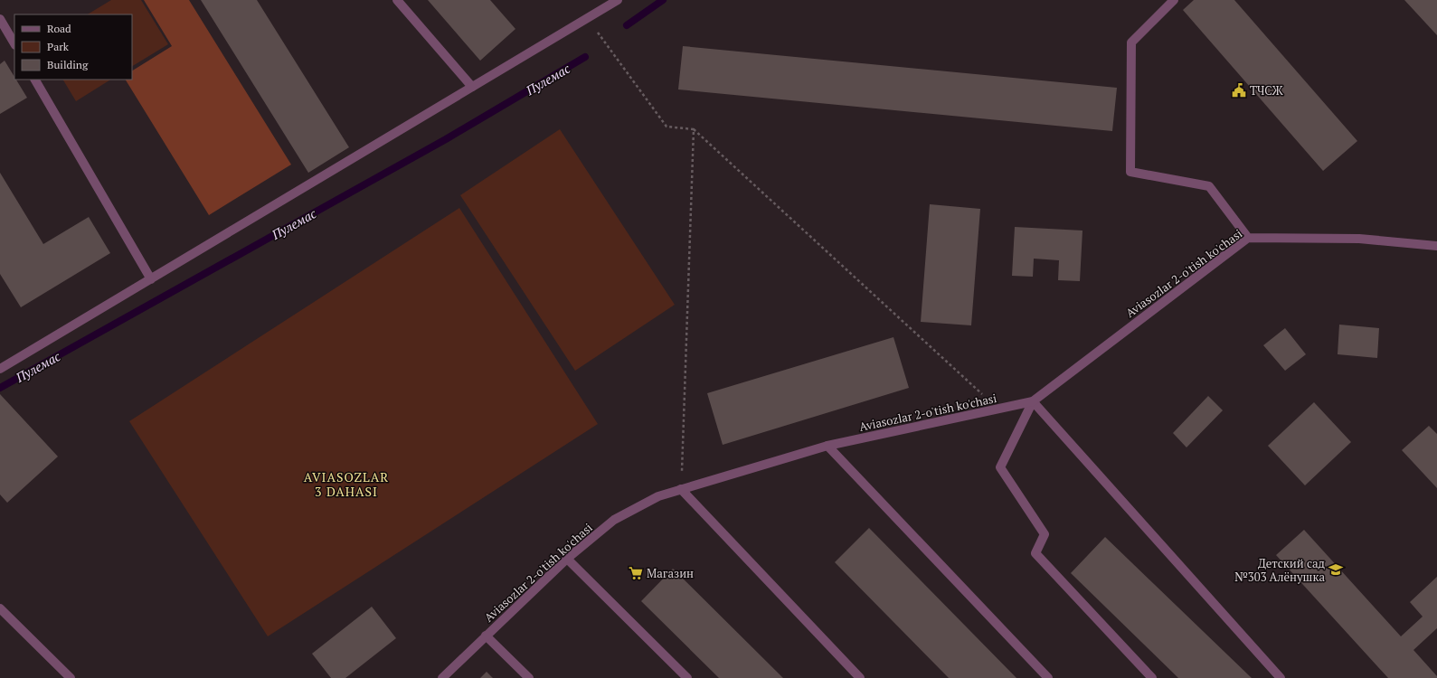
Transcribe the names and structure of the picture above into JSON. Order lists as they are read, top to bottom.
{
  "streets": {
    "street": ["Aviasozlar 2-o'tish ko'chasi"]
  },
  "districts": ["AVIASOZLAR 3 DAHASI"],
  "water": ["Пулемас"],
  "places": {
    "public building": ["ТЧСЖ"],
    "school or university": ["Детский сад №303 Алёнушка"],
    "supermarket": ["Магазин"]
  },
  "legend": ["Road", "Park", "Building"]
}
